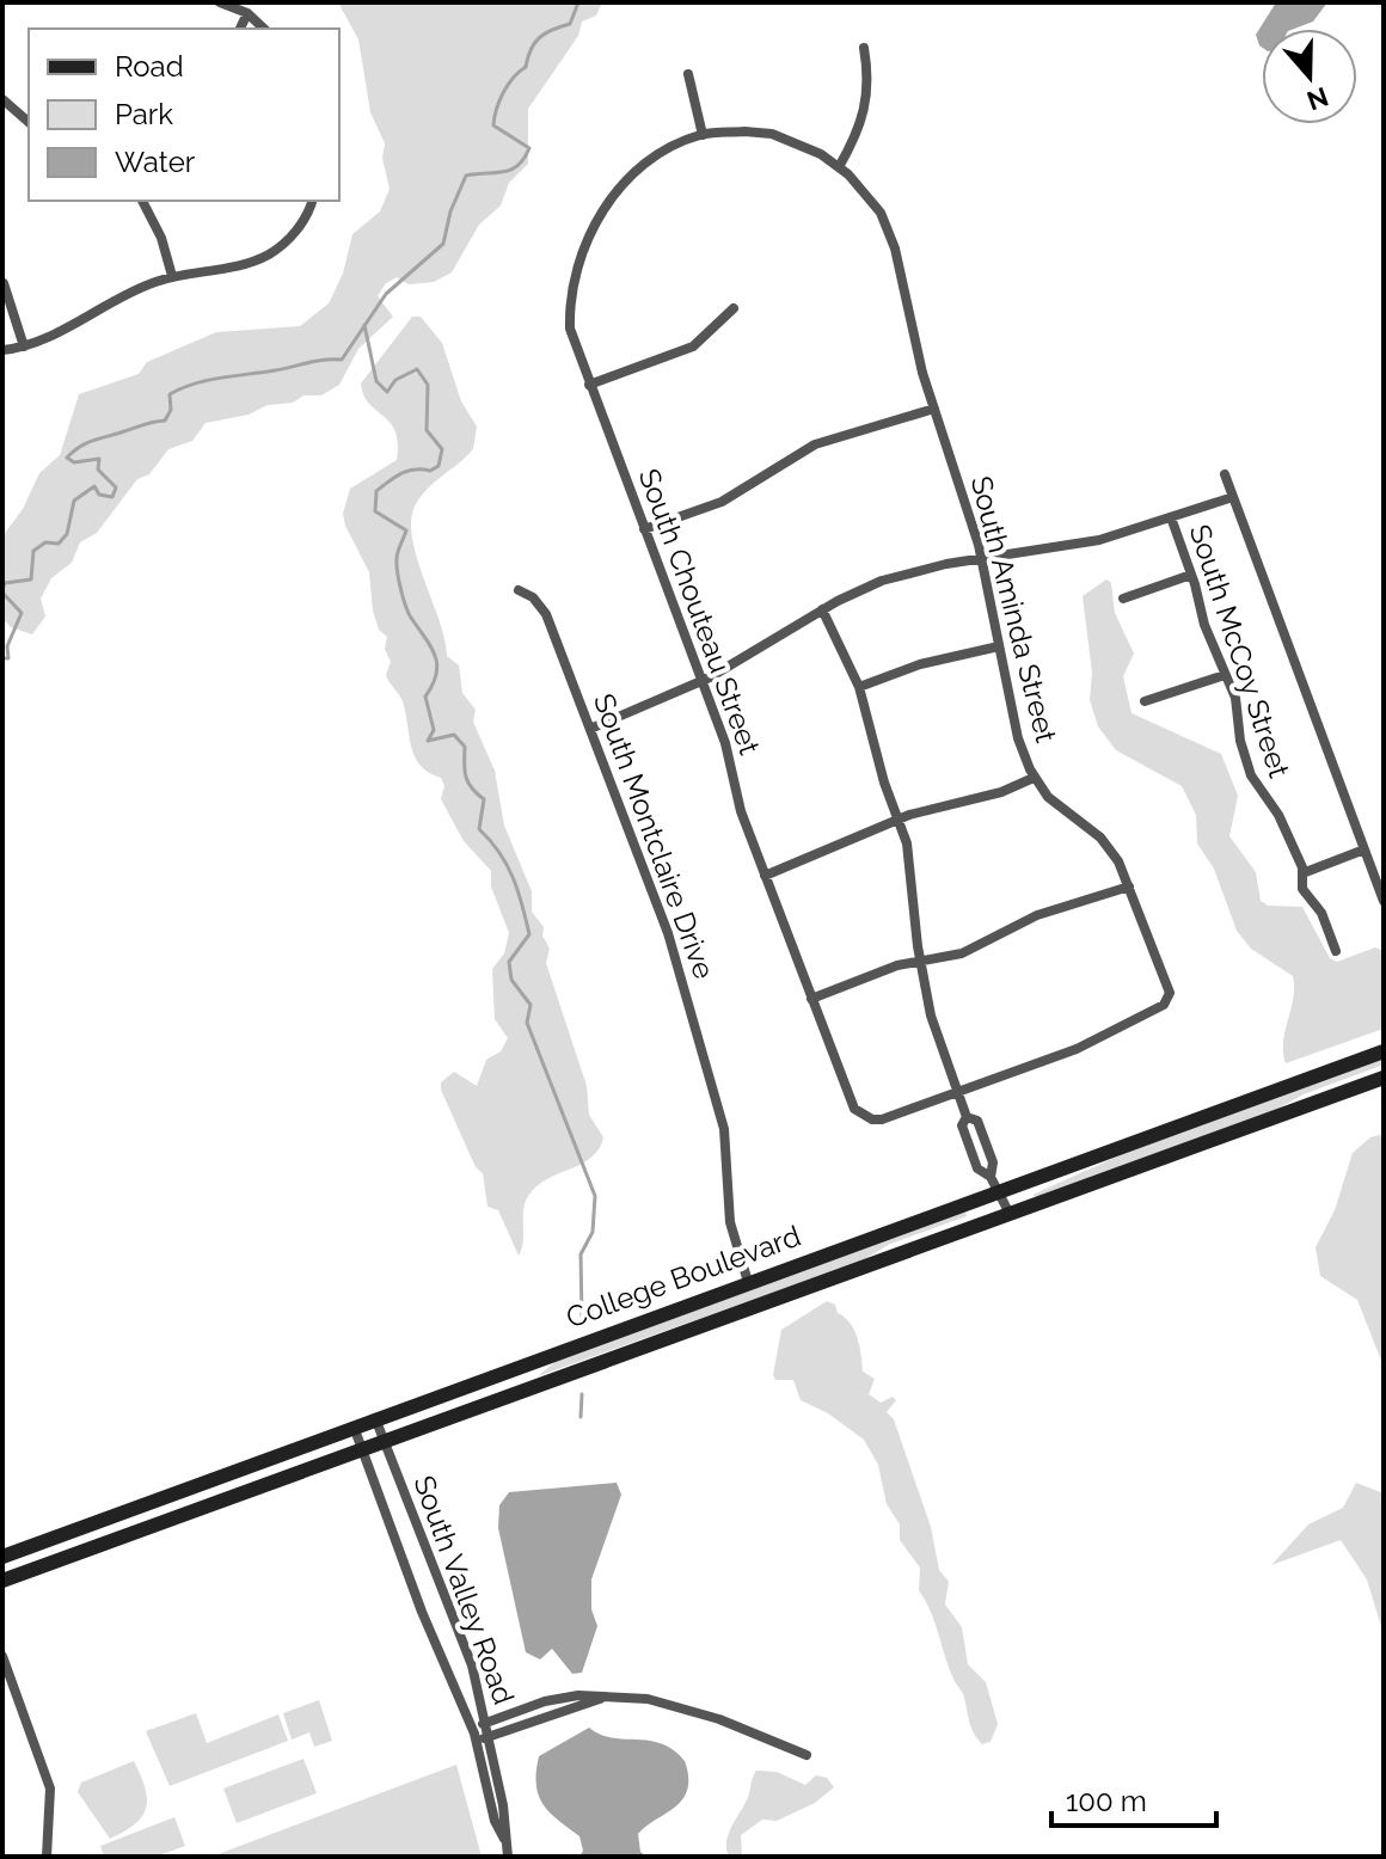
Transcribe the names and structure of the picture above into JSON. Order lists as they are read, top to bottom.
{
  "streets": {
    "main road": ["College Boulevard"],
    "street": [
      "South Aminda Street",
      "South Chouteau Street",
      "South McCoy Street",
      "South Montclaire Drive",
      "South Valley Road"
    ]
  },
  "crossings": [
    ["South Aminda Street", "South Chouteau Street"],
    ["South Montclaire Drive", "College Boulevard"],
    ["College Boulevard", "South Valley Road"]
  ],
  "legend": ["Road", "Park", "Water"],
  "scale_bar": "100 m",
  "north": "bottom"
}
